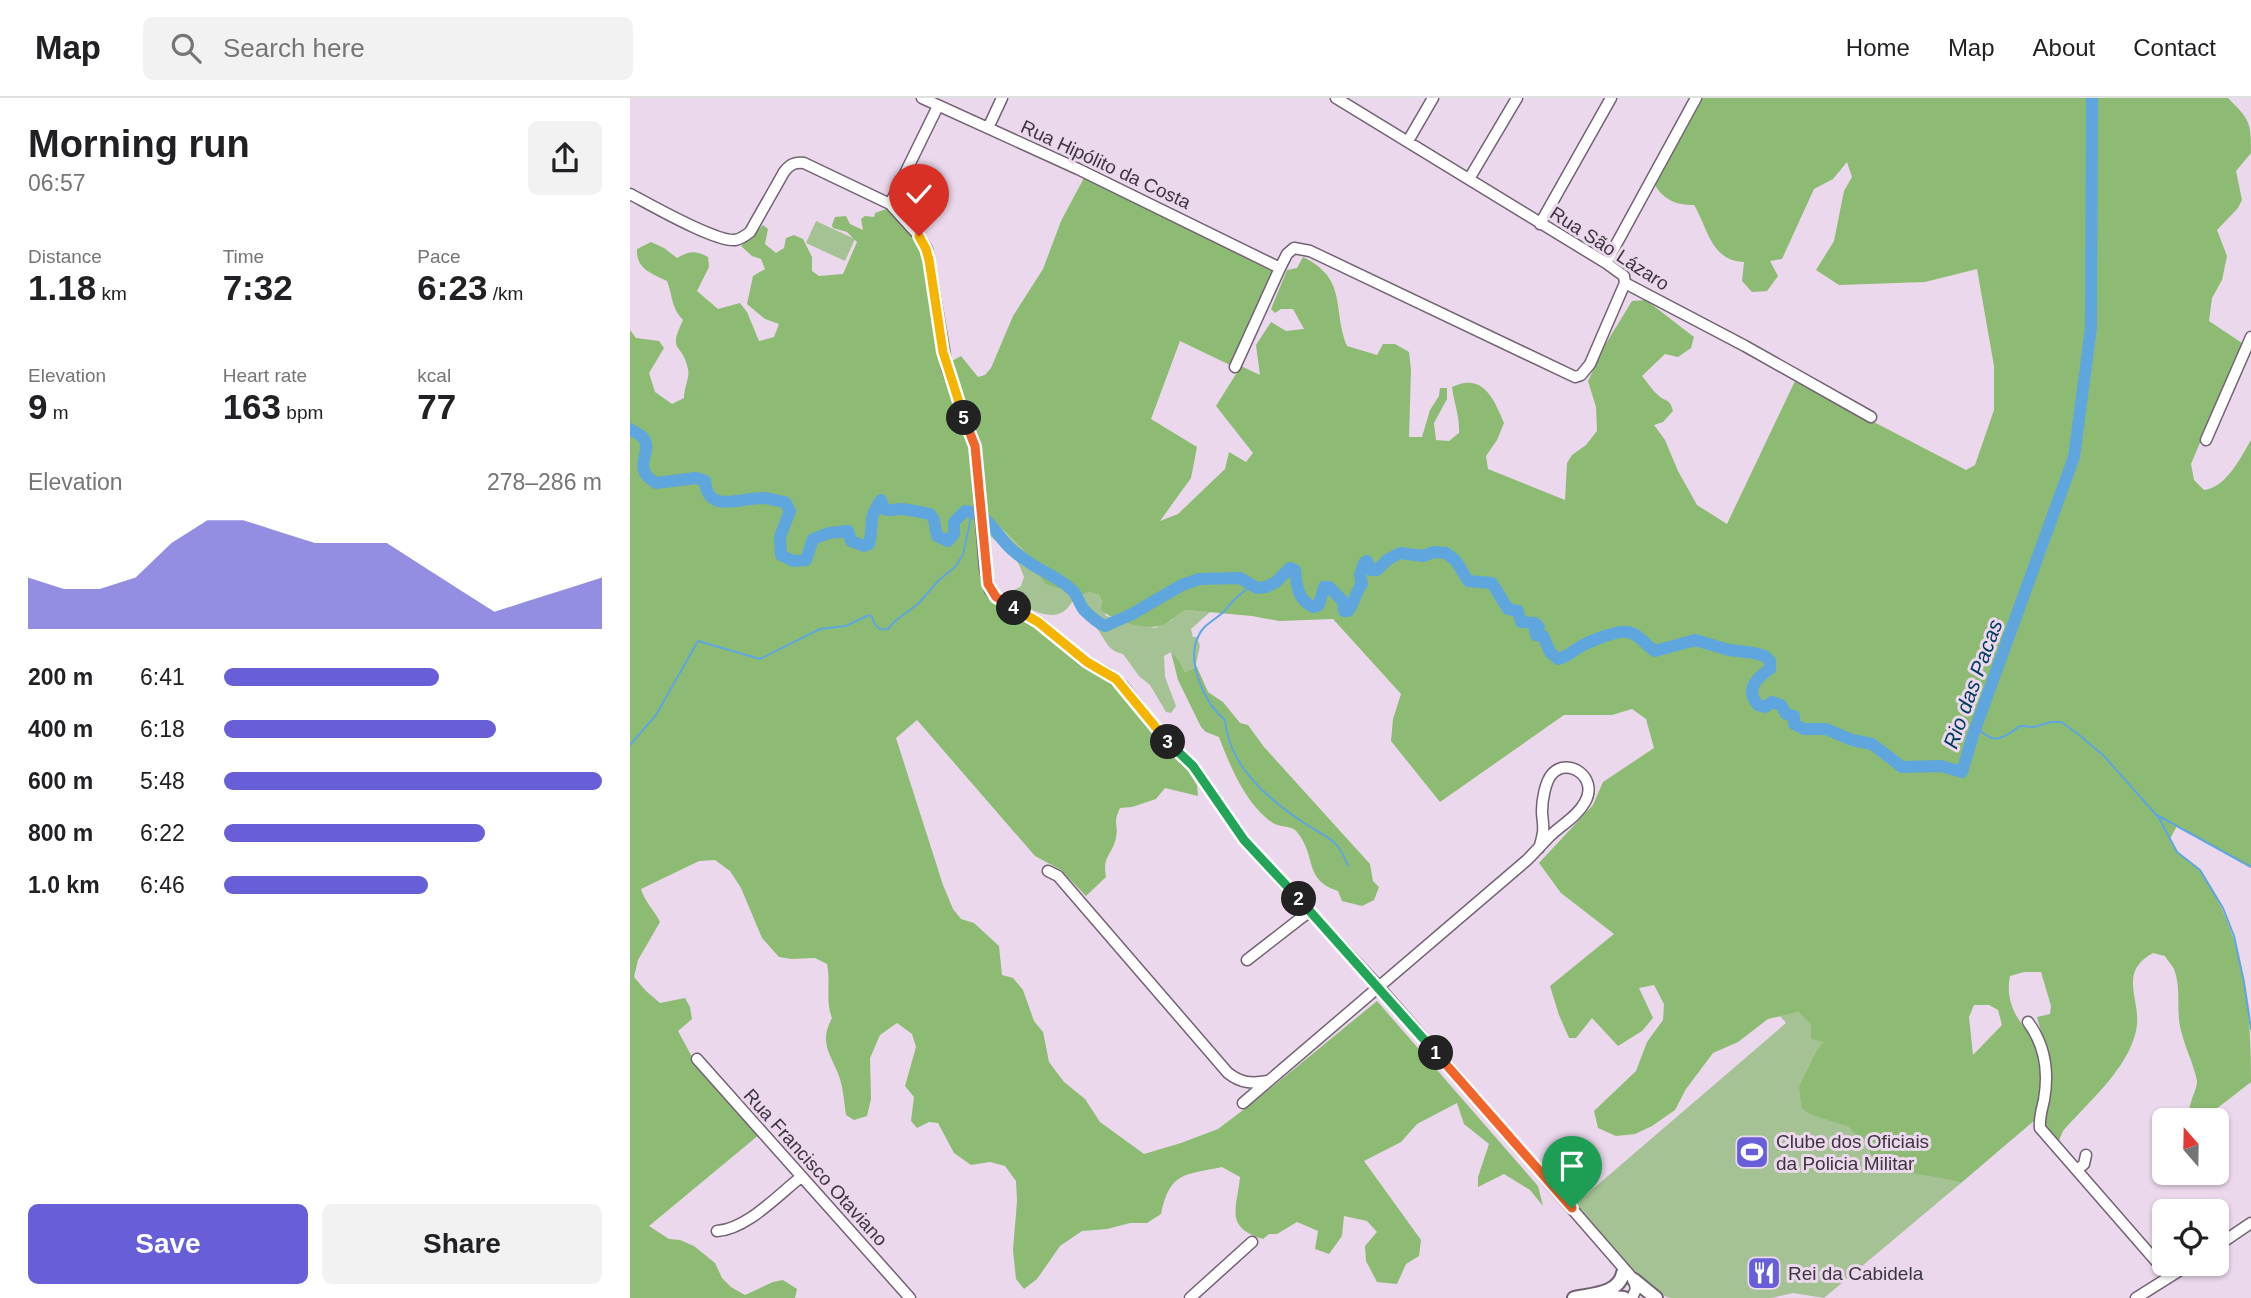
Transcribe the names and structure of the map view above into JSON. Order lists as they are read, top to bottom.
{
  "streets": {
    "street": ["Rua Hipólito da Costa", "Rua São Lázaro", "Rua Francisco Otaviano"]
  },
  "water": ["Rio das Pacas"],
  "places": {
    "sports": ["Clube dos Oficiais da Policia Militar"],
    "restaurant": ["Rei da Cabidela"]
  },
  "north": "top",
  "page": {
    "header": "Map",
    "search": "Search here",
    "nav": [
      "Home",
      "Map",
      "About",
      "Contact"
    ],
    "heading": ["Morning run", "06:57"],
    "stats": [
      ["Distance", "1.18 km"],
      ["Time", "7:32"],
      ["Pace", "6:23 /km"],
      ["Elevation", "9 m"],
      ["Heart rate", "163 bpm"],
      ["kcal", "77"]
    ],
    "pins": [
      "5",
      "4",
      "3",
      "2",
      "1"
    ],
    "chart": ["Elevation", "278–286 m"],
    "list": [
      {
        "name": "200 m",
        "note": "6:41"
      },
      {
        "name": "400 m",
        "note": "6:18"
      },
      {
        "name": "600 m",
        "note": "5:48"
      },
      {
        "name": "800 m",
        "note": "6:22"
      },
      {
        "name": "1.0 km",
        "note": "6:46"
      }
    ],
    "buttons": ["Save", "Share"]
  }
}
